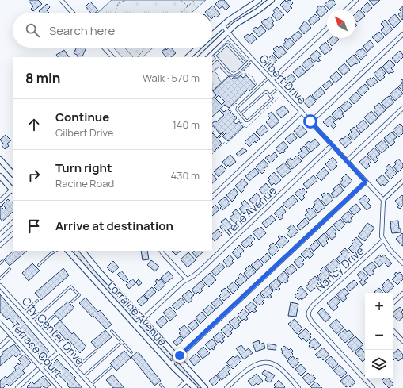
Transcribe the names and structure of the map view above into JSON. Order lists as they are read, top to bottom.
{
  "streets": {
    "street": [
      "Gilbert Drive",
      "Irene Avenue",
      "Nancy Drive",
      "Lorraine Avenue",
      "City Center Drive",
      "Terrace Court"
    ]
  },
  "crossings": [
    ["Gilbert Drive", "Irene Avenue"],
    ["Irene Avenue", "Lorraine Avenue"]
  ],
  "north": "top left",
  "page": {
    "search": "Search here",
    "heading": ["8 min", "Walk · 570 m"],
    "list": [
      ["Continue", "Gilbert Drive", "140 m"],
      ["Turn right", "Racine Road", "430 m"],
      "Arrive at destination"
    ],
    "map_buttons": ["+", "−"]
  }
}
